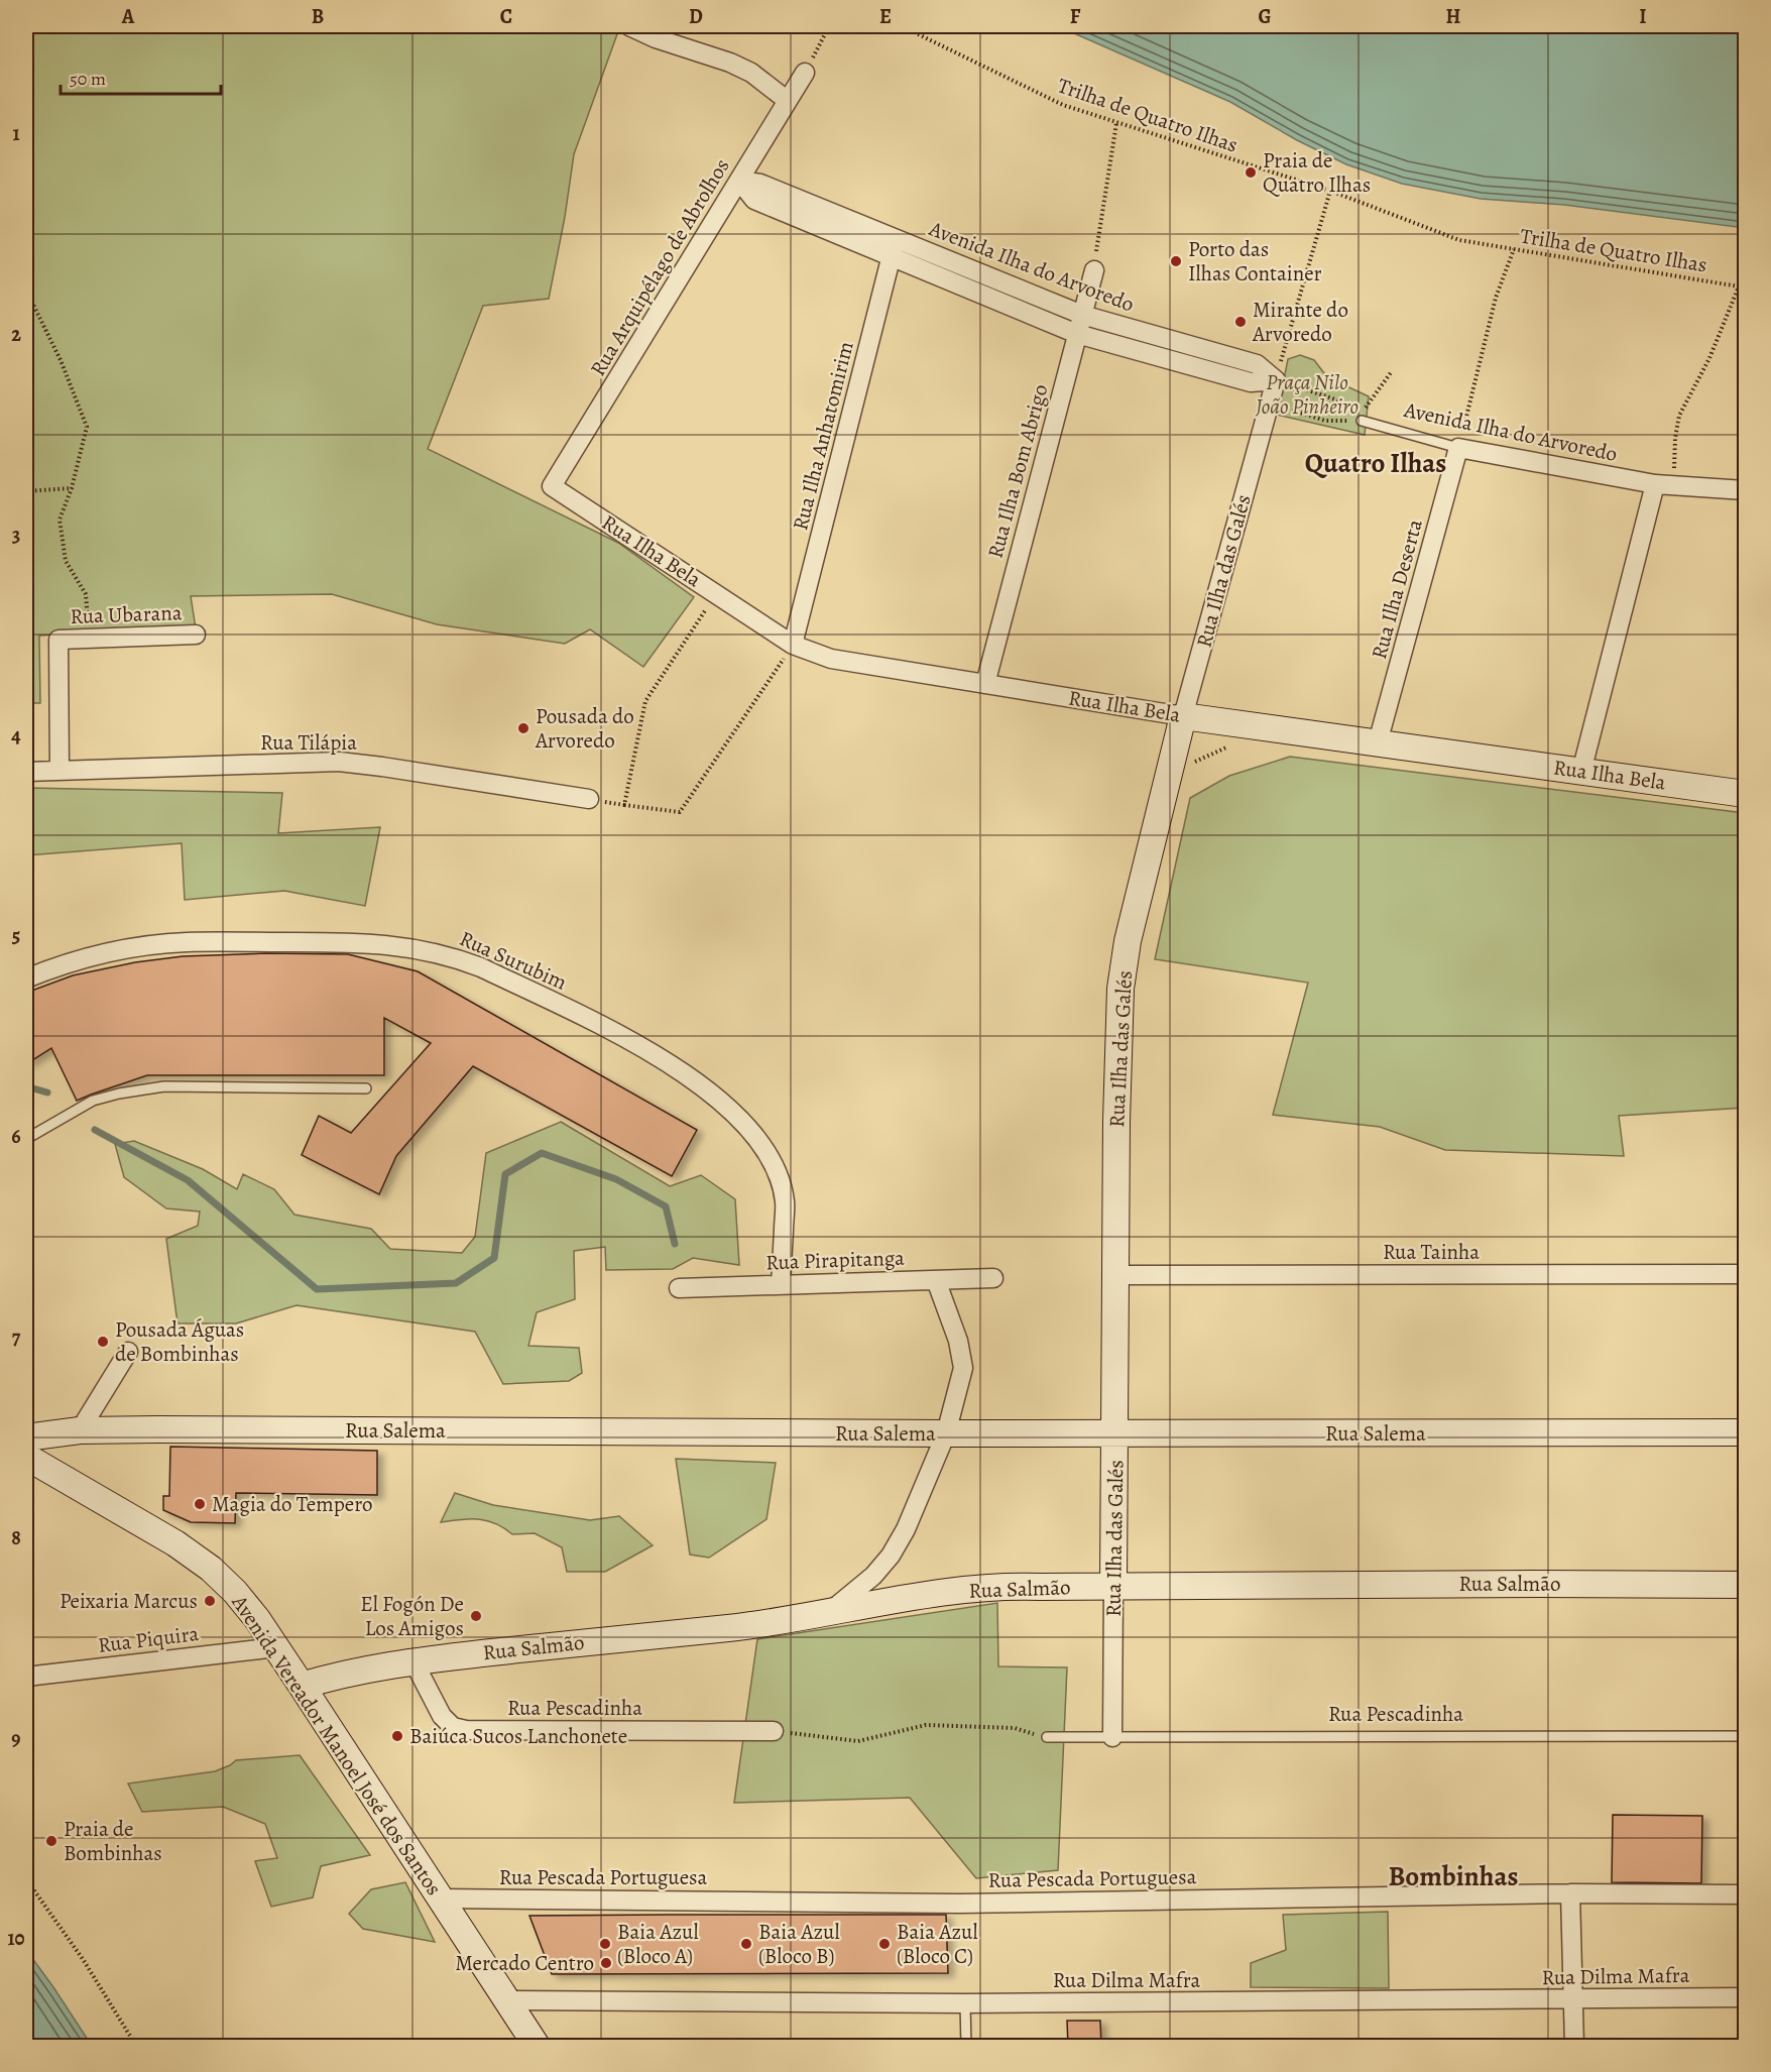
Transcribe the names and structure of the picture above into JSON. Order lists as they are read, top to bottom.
{
  "streets": {
    "main road": [
      "Rua Ilha Bela",
      "Rua Ilha das Galés",
      "Rua Salema",
      "Rua Salmão",
      "Avenida Vereador Manoel José dos Santos"
    ],
    "street": [
      "Avenida Ilha do Arvoredo",
      "Rua Arquipélago de Abrolhos",
      "Rua Ilha Anhatomirim",
      "Rua Ilha Bom Abrigo",
      "Rua Ilha Deserta",
      "Rua Ubarana",
      "Rua Tilápia",
      "Rua Surubim",
      "Rua Tainha",
      "Rua Pirapitanga",
      "Rua Piquira",
      "Rua Pescadinha",
      "Rua Pescada Portuguesa",
      "Rua Dilma Mafra"
    ],
    "path": ["Trilha de Quatro Ilhas"]
  },
  "crossings": [
    ["Avenida Ilha do Arvoredo", "Rua Arquipélago de Abrolhos"],
    ["Avenida Ilha do Arvoredo", "Rua Ilha Anhatomirim"],
    ["Avenida Ilha do Arvoredo", "Rua Ilha Bom Abrigo"],
    ["Avenida Ilha do Arvoredo", "Rua Ilha das Galés"],
    ["Avenida Ilha do Arvoredo", "Rua Ilha Deserta"],
    ["Rua Arquipélago de Abrolhos", "Rua Ilha Bela"],
    ["Rua Ilha Anhatomirim", "Rua Ilha Bela"],
    ["Rua Ilha Bom Abrigo", "Rua Ilha Bela"],
    ["Rua Ilha Bela", "Rua Ilha das Galés"],
    ["Rua Ilha Bela", "Rua Ilha Deserta"],
    ["Rua Ilha das Galés", "Rua Tainha"],
    ["Rua Ilha das Galés", "Rua Salema"],
    ["Rua Ilha das Galés", "Rua Salmão"],
    ["Rua Ilha das Galés", "Rua Pescadinha"],
    ["Rua Ubarana", "Rua Tilápia"],
    ["Rua Surubim", "Rua Pirapitanga"],
    ["Rua Salmão", "Rua Pescadinha"],
    ["Rua Salmão", "Avenida Vereador Manoel José dos Santos"],
    ["Rua Piquira", "Avenida Vereador Manoel José dos Santos"],
    ["Avenida Vereador Manoel José dos Santos", "Rua Pescada Portuguesa"],
    ["Avenida Vereador Manoel José dos Santos", "Rua Dilma Mafra"]
  ],
  "districts": ["Quatro Ilhas", "Bombinhas"],
  "parks": ["Praça Nilo João Pinheiro"],
  "places": [
    "Praia de Quatro Ilhas",
    "Porto das Ilhas Container",
    "Mirante do Arvoredo",
    "Pousada do Arvoredo",
    "Pousada Águas de Bombinhas",
    "Magia do Tempero",
    "Peixaria Marcus",
    "El Fogón De Los Amigos",
    "Baiúca Sucos Lanchonete",
    "Praia de Bombinhas",
    "Baia Azul (Bloco A)",
    "Baia Azul (Bloco B)",
    "Baia Azul (Bloco C)",
    "Mercado Centro"
  ],
  "scale_bar": "50 m",
  "grid": {
    "columns": [
      "A",
      "B",
      "C",
      "D",
      "E",
      "F",
      "G",
      "H",
      "I"
    ],
    "rows": [
      "1",
      "2",
      "3",
      "4",
      "5",
      "6",
      "7",
      "8",
      "9",
      "10"
    ]
  }
}
